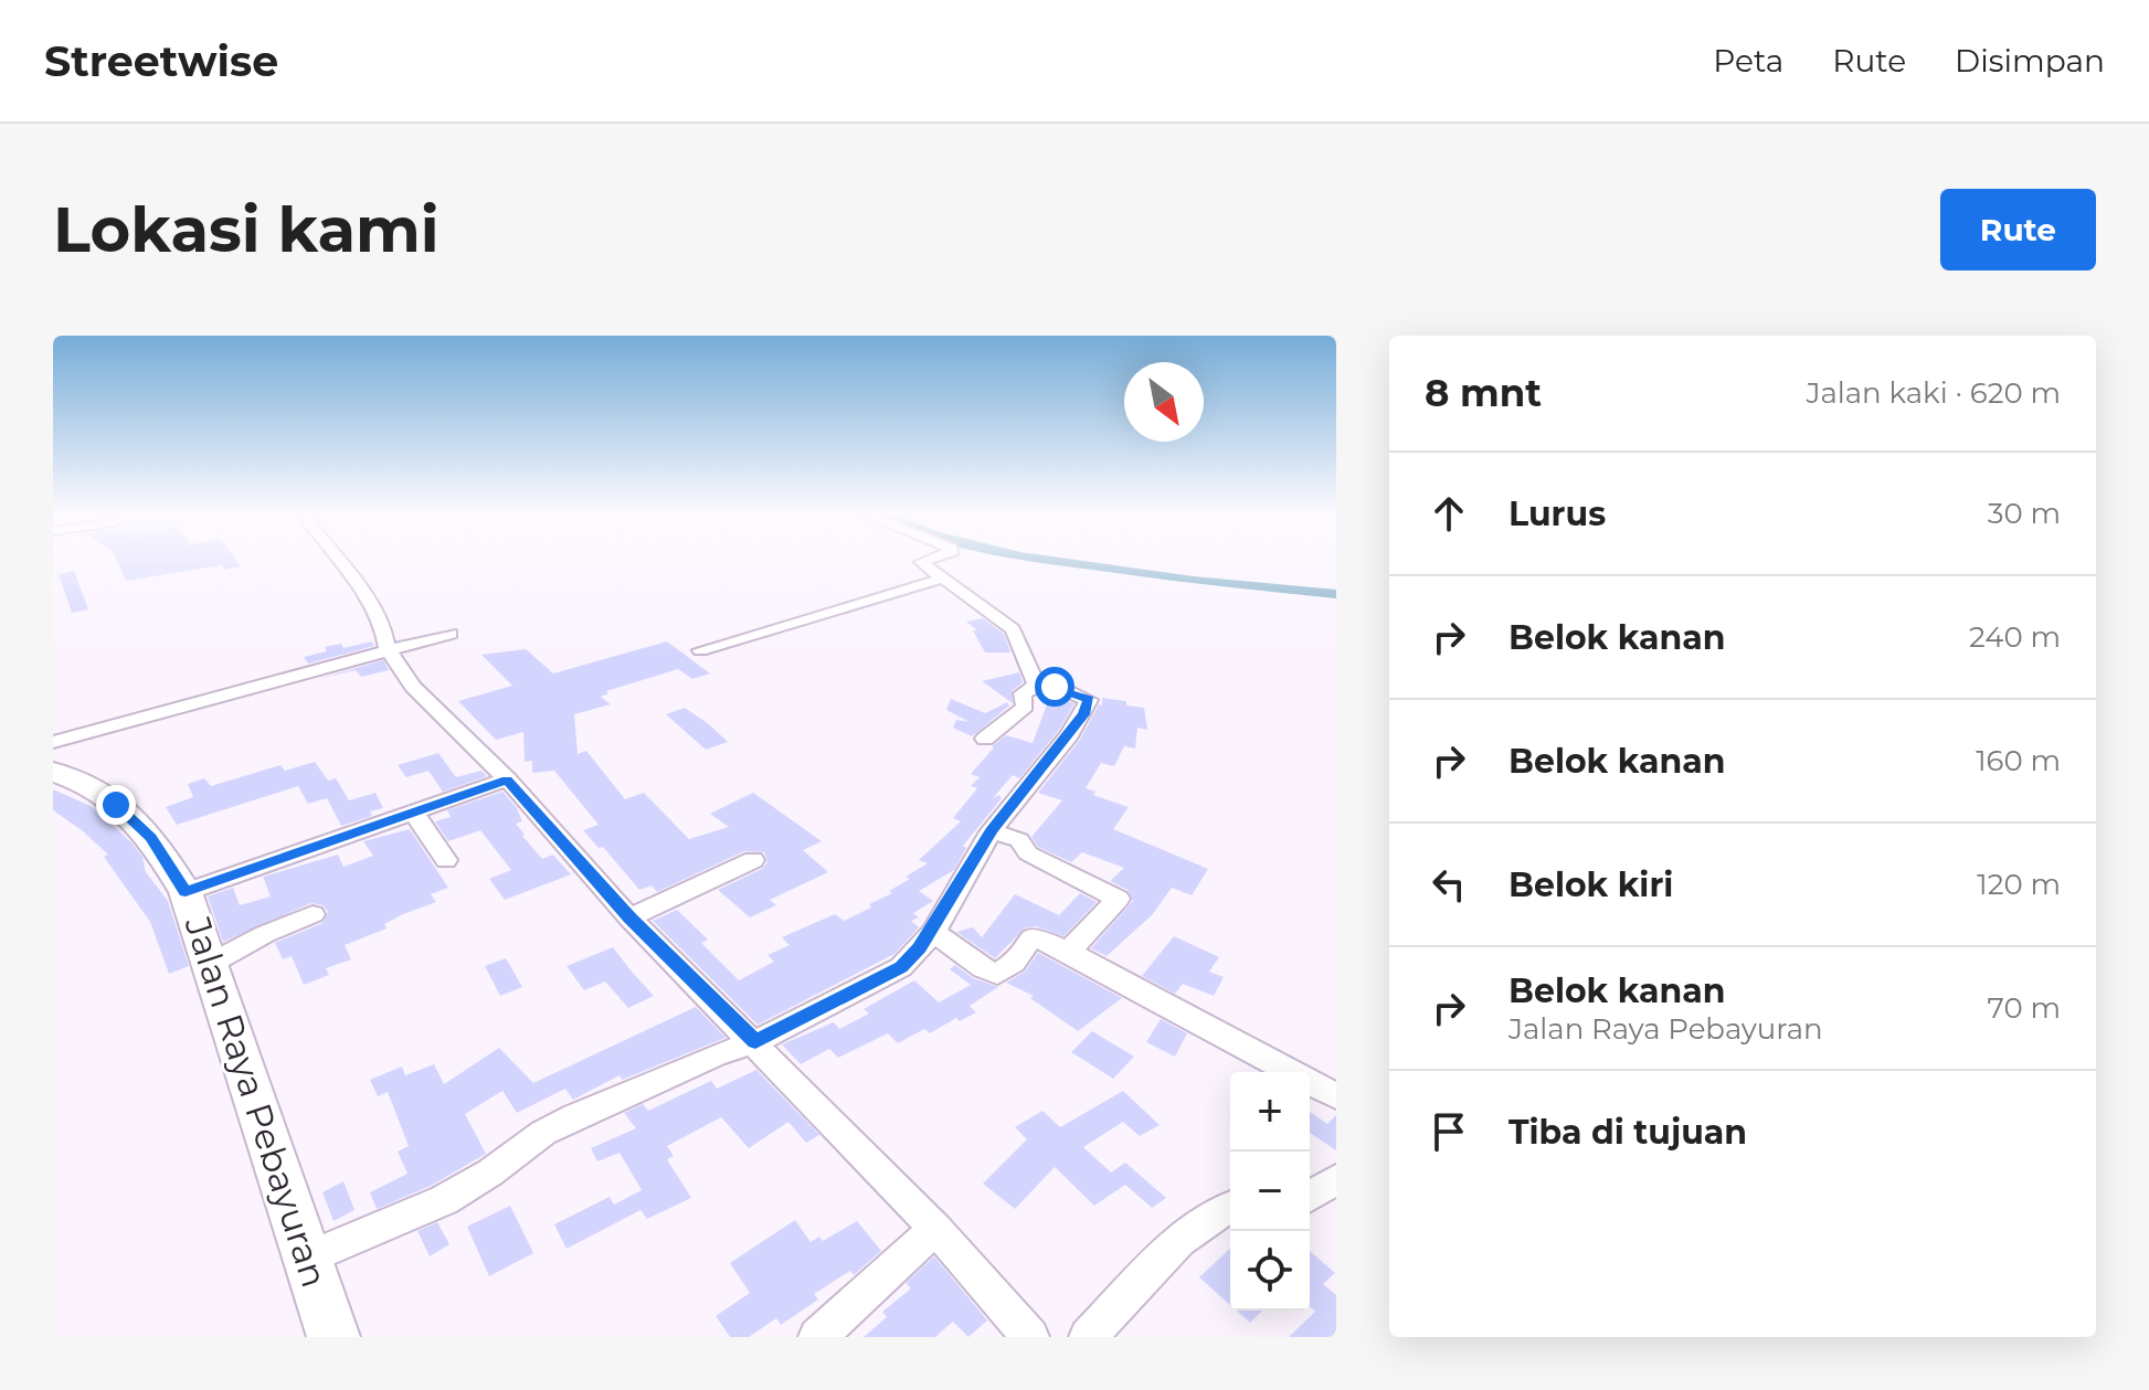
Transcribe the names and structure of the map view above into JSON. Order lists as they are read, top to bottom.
{
  "streets": {
    "main road": ["Jalan Raya Pebayuran"]
  },
  "north": "bottom right",
  "page": {
    "header": "Streetwise",
    "nav": ["Peta", "Rute", "Disimpan"],
    "buttons": "Rute",
    "title": "Lokasi kami",
    "heading": ["8 mnt", "Jalan kaki · 620 m"],
    "list": [
      ["Lurus", "30 m"],
      ["Belok kanan", "240 m"],
      ["Belok kanan", "160 m"],
      ["Belok kiri", "120 m"],
      ["Belok kanan", "Jalan Raya Pebayuran", "70 m"],
      "Tiba di tujuan"
    ],
    "map_buttons": ["+", "−"]
  }
}
